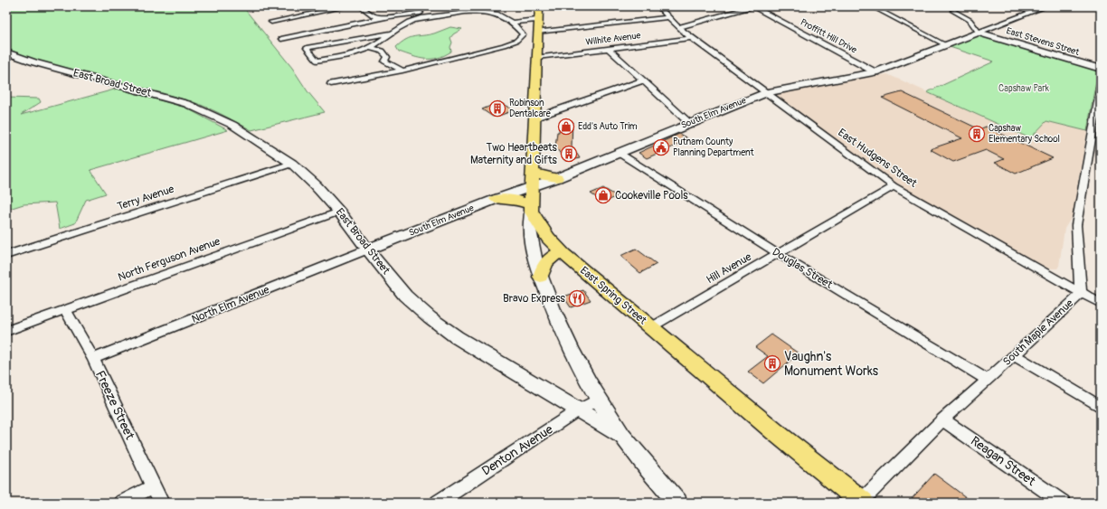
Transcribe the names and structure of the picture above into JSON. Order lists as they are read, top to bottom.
{
  "streets": {
    "main road": ["East Spring Street"],
    "street": [
      "Proffitt Hill Drive",
      "Wilhite Avenue",
      "East Stevens Street",
      "East Broad Street",
      "South Elm Avenue",
      "East Hudgens Street",
      "Terry Avenue",
      "North Ferguson Avenue",
      "Hill Avenue",
      "Douglas Street",
      "North Elm Avenue",
      "South Maple Avenue",
      "Freeze Street",
      "Denton Avenue",
      "Reagan Street"
    ]
  },
  "crossings": [
    ["Proffitt Hill Drive", "South Elm Avenue"],
    ["Wilhite Avenue", "East Hudgens Street"],
    ["East Stevens Street", "South Elm Avenue"],
    ["East Broad Street", "South Elm Avenue"],
    ["East Broad Street", "Terry Avenue"],
    ["East Broad Street", "North Ferguson Avenue"],
    ["East Broad Street", "North Elm Avenue"],
    ["East Broad Street", "Denton Avenue"],
    ["South Elm Avenue", "East Hudgens Street"],
    ["South Elm Avenue", "Douglas Street"],
    ["South Elm Avenue", "North Elm Avenue"],
    ["East Hudgens Street", "Hill Avenue"],
    ["East Hudgens Street", "South Maple Avenue"],
    ["North Ferguson Avenue", "Freeze Street"],
    ["Hill Avenue", "Douglas Street"],
    ["Hill Avenue", "East Spring Street"],
    ["Douglas Street", "South Maple Avenue"],
    ["East Spring Street", "South Maple Avenue"],
    ["North Elm Avenue", "Freeze Street"],
    ["South Maple Avenue", "Reagan Street"]
  ],
  "parks": ["Capshaw Park"],
  "places": {
    "building": [
      "Robinson Dentalcare",
      "Capshaw Elementary School",
      "Two Heartbeats Maternity and Gifts",
      "Vaughn's Monument Works"
    ],
    "shop": ["Edd's Auto Trim", "Cookeville Pools"],
    "public building": ["Putnam County Planning Department"],
    "restaurant": ["Bravo Express"]
  }
}
